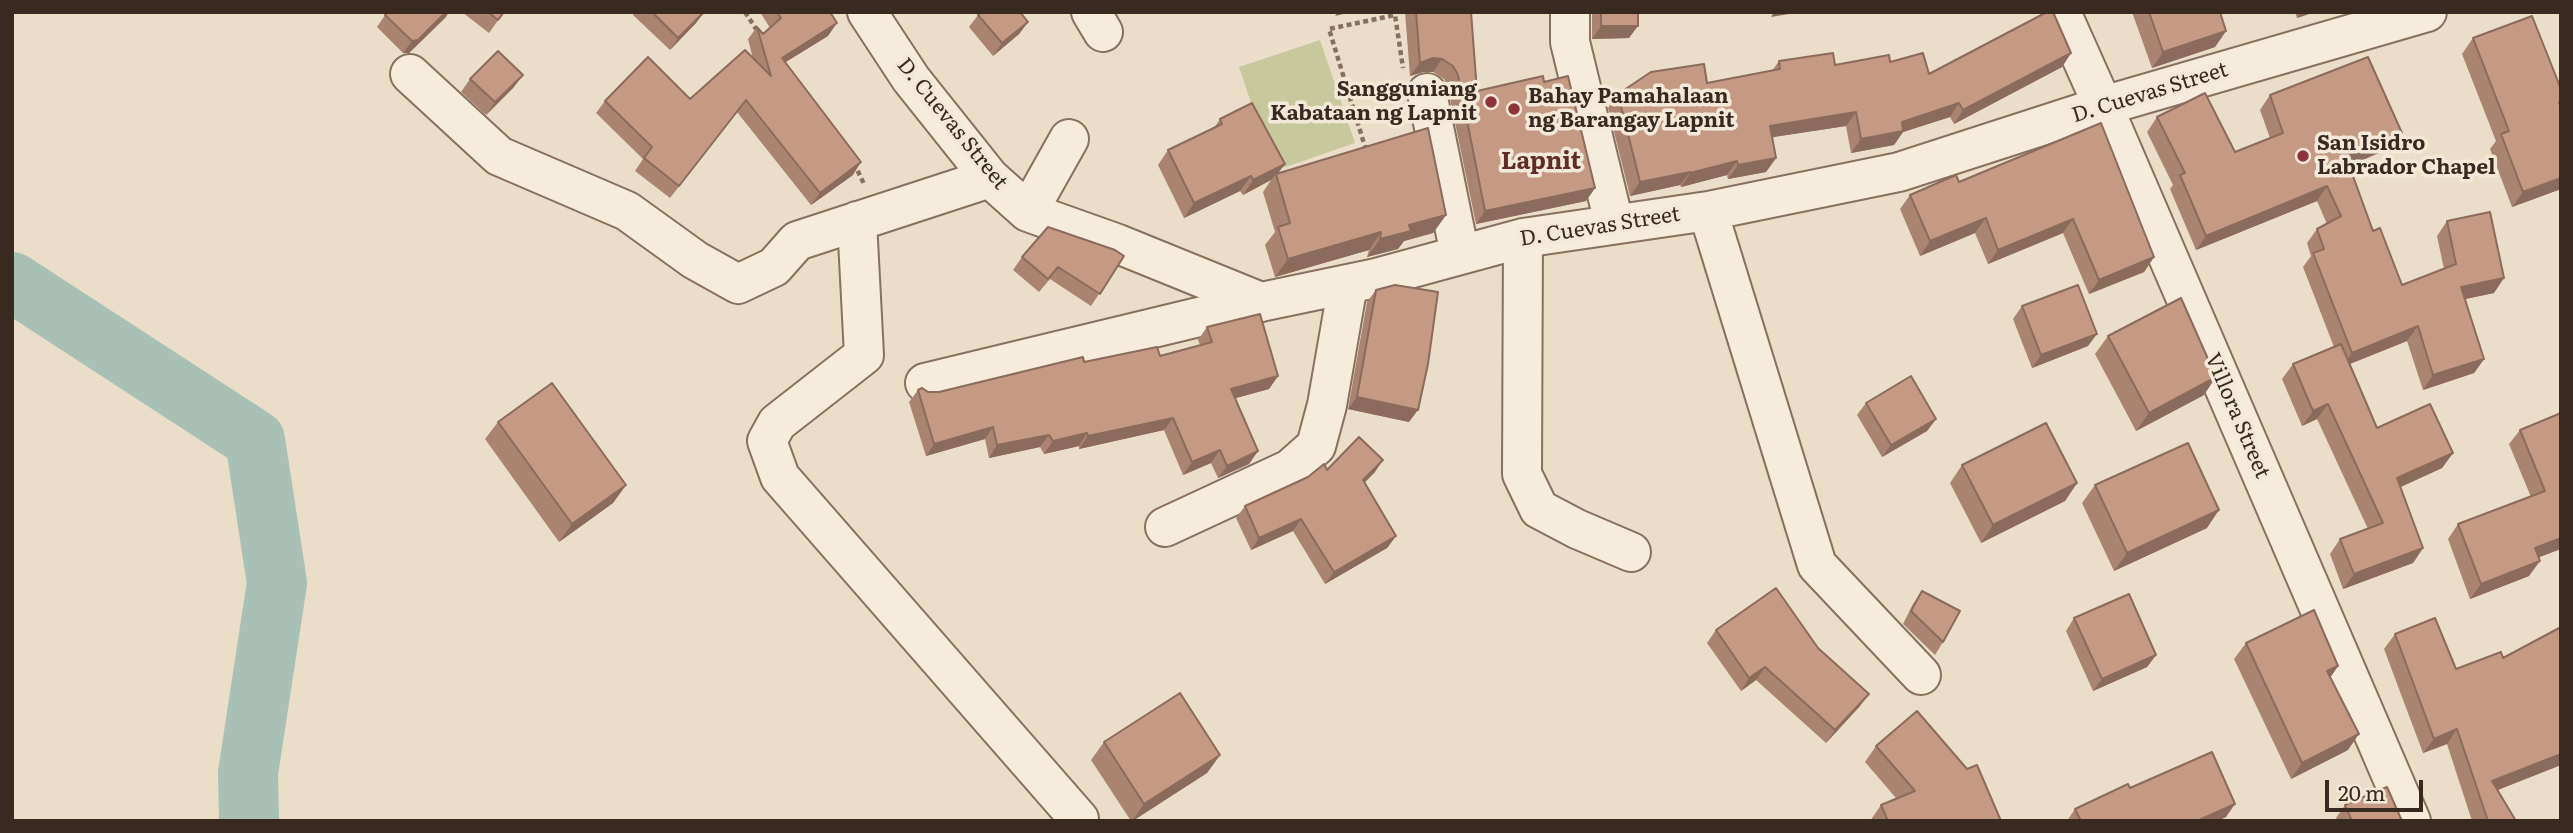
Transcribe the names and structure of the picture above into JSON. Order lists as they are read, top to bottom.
{
  "streets": {
    "street": ["D. Cuevas Street", "Villora Street"]
  },
  "crossings": [
    ["D. Cuevas Street", "Villora Street"]
  ],
  "districts": ["Lapnit"],
  "places": ["Sangguniang Kabataan ng Lapnit", "Bahay Pamahalaan ng Barangay Lapnit", "San Isidro Labrador Chapel"],
  "scale_bar": "20 m"
}
